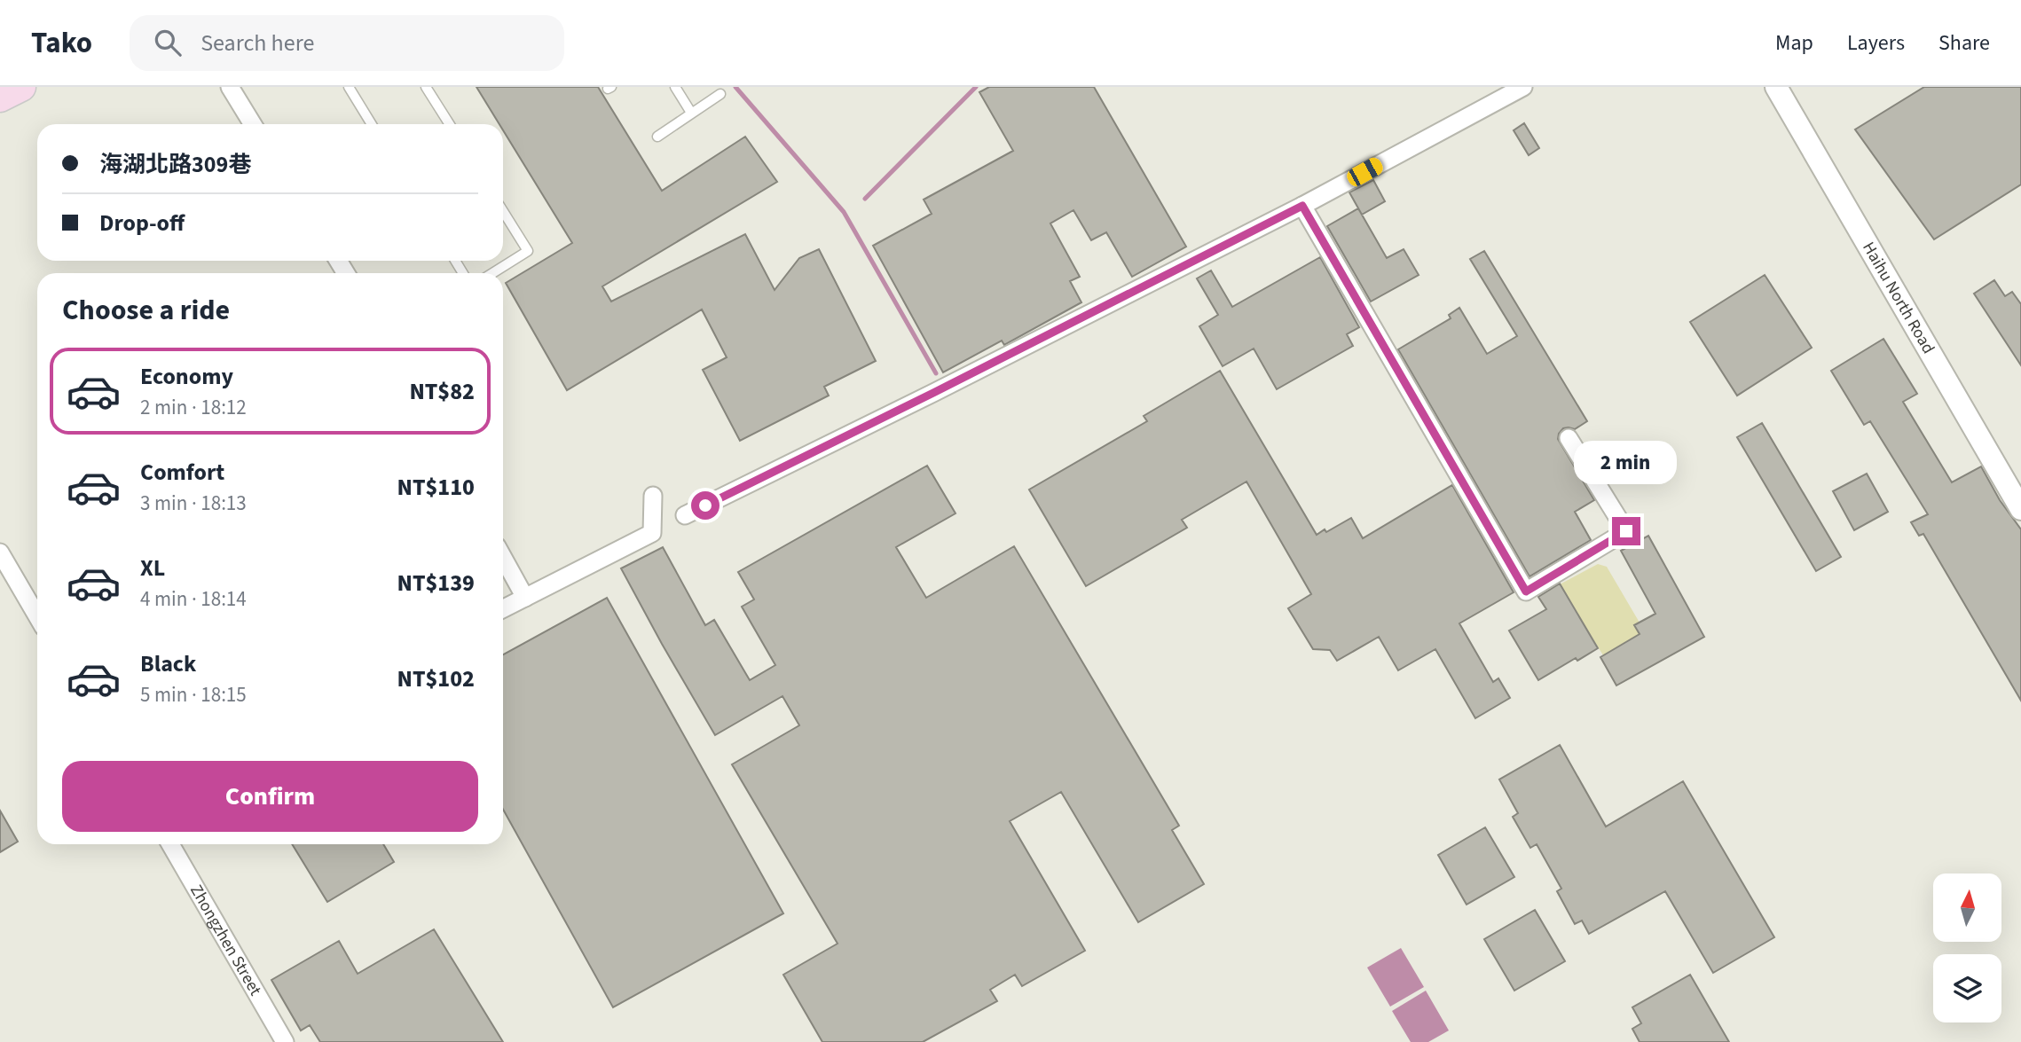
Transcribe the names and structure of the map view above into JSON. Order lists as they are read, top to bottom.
{
  "streets": {
    "street": ["Haihu North Road", "Zhongzhen Street"]
  },
  "north": "top",
  "page": {
    "header": "Tako",
    "search": "Search here",
    "nav": ["Map", "Layers", "Share"],
    "banner": ["海湖北路309巷", "Drop-off"],
    "heading": "Choose a ride",
    "list": [
      {
        "name": "Economy",
        "note": "2 min · 18:12",
        "value": "NT$82"
      },
      {
        "name": "Comfort",
        "note": "3 min · 18:13",
        "value": "NT$110"
      },
      {
        "name": "XL",
        "note": "4 min · 18:14",
        "value": "NT$139"
      },
      {
        "name": "Black",
        "note": "5 min · 18:15",
        "value": "NT$102"
      }
    ],
    "bubble": "2 min",
    "buttons": "Confirm"
  }
}
